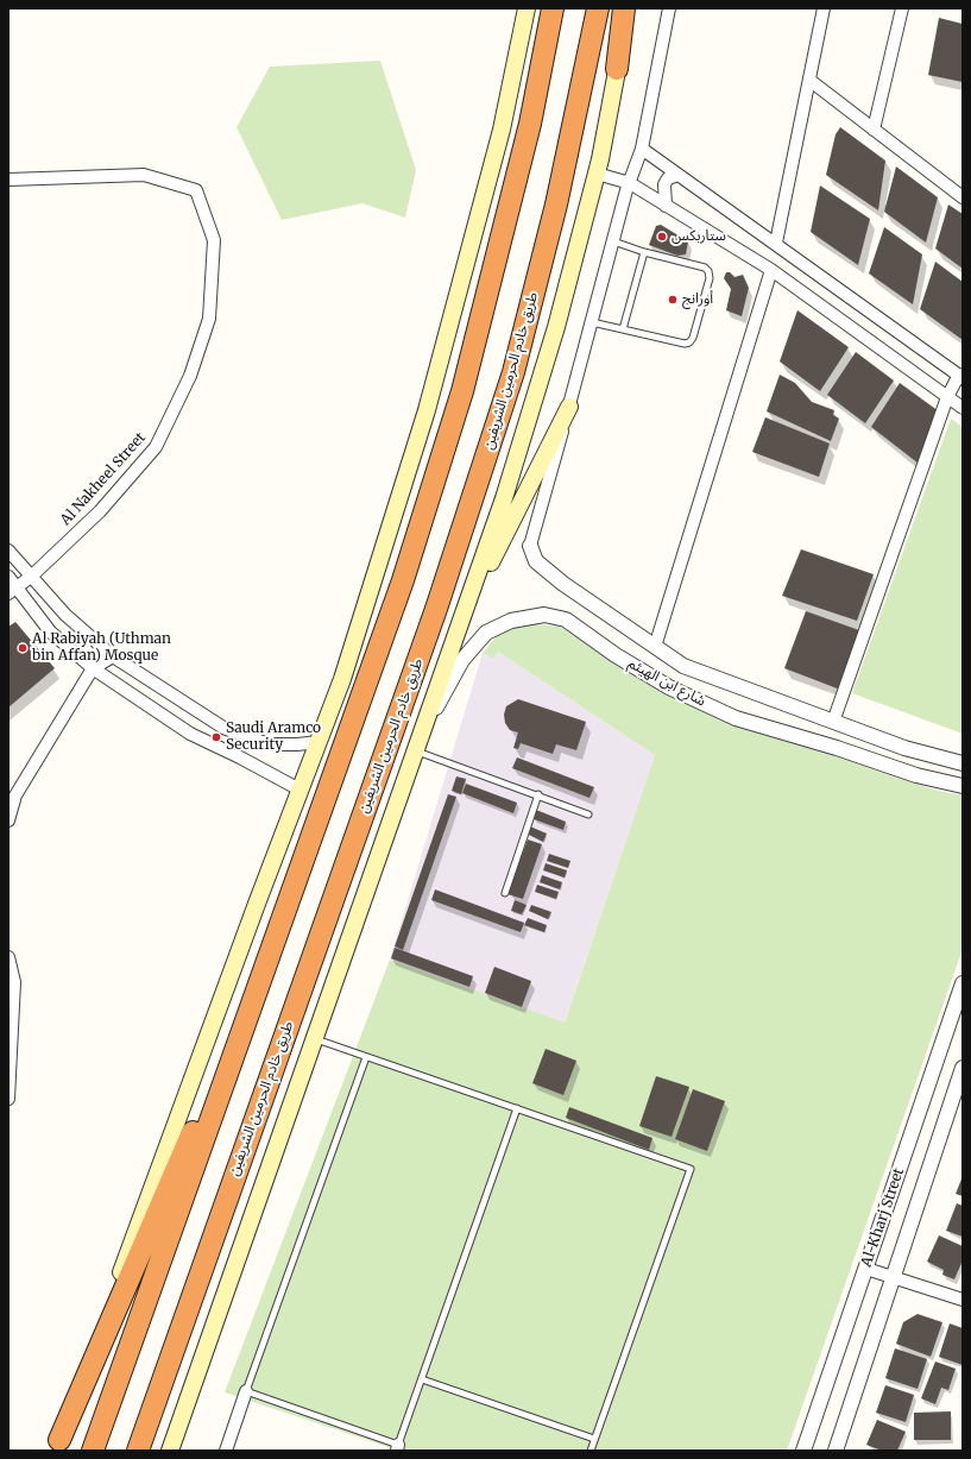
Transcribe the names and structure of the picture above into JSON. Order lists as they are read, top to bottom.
{
  "streets": {
    "highway": ["طريق خادم الحرمين الشريفين"],
    "street": ["Al Nakheel Street", "شارع ابن الهيثم", "Al-Kharj Street"]
  },
  "places": [
    "ستاربكس",
    "أورانج",
    "Al Rabiyah (Uthman bin Affan) Mosque",
    "Saudi Aramco Security"
  ]
}
